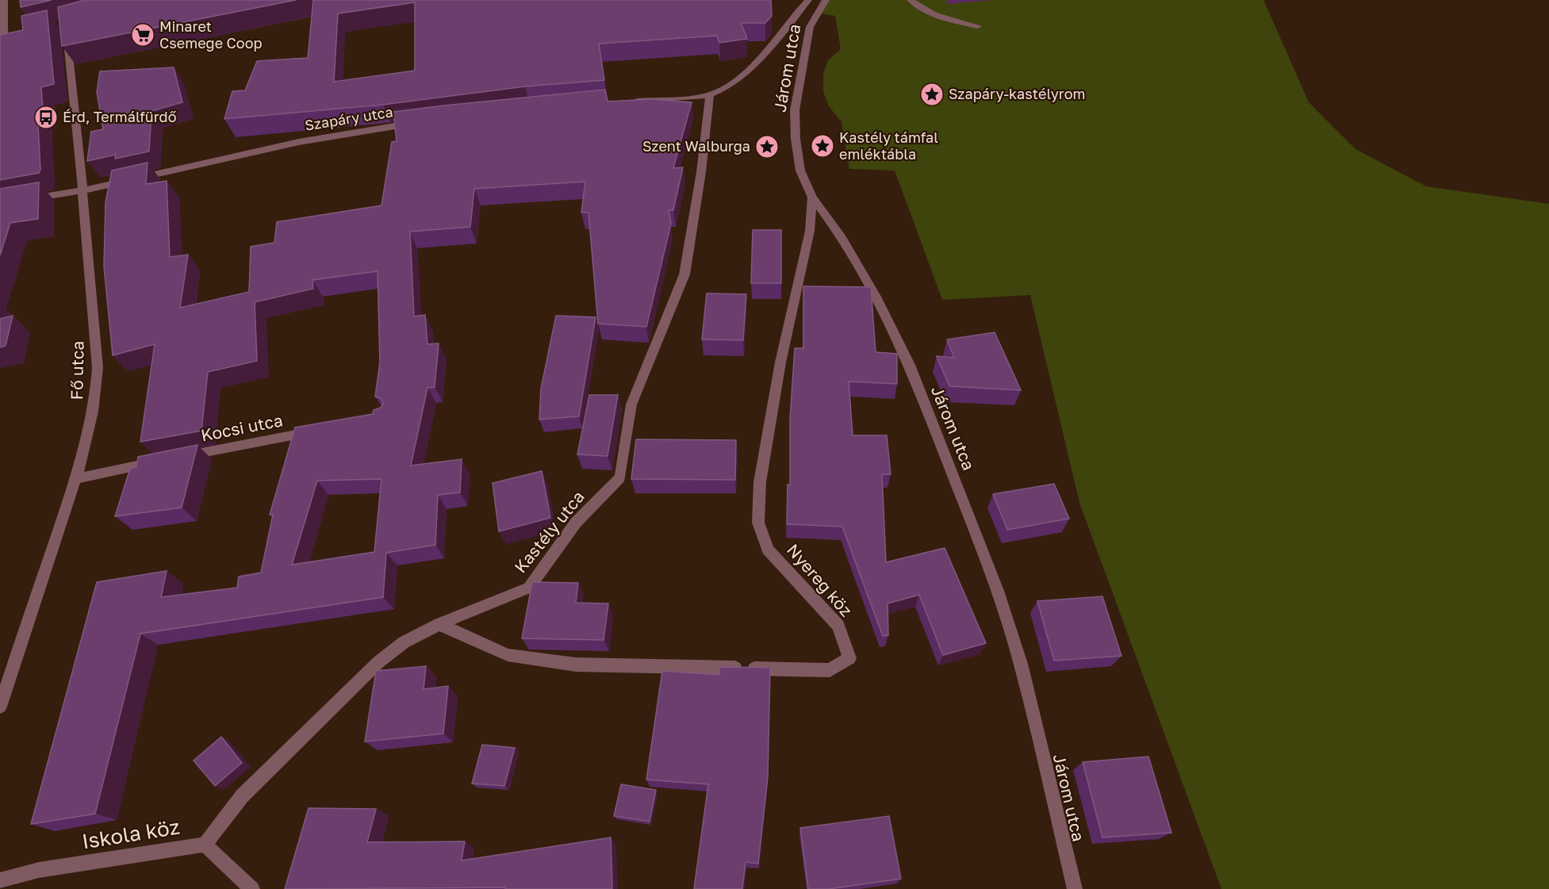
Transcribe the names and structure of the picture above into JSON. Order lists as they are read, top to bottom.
{
  "streets": {
    "street": [
      "Járom utca",
      "Szapáry utca",
      "Fő utca",
      "Kocsi utca",
      "Kastély utca",
      "Nyereg köz",
      "Iskola köz"
    ]
  },
  "crossings": [
    ["Járom utca", "Nyereg köz"],
    ["Szapáry utca", "Fő utca"],
    ["Fő utca", "Kocsi utca"],
    ["Kastély utca", "Nyereg köz"],
    ["Kastély utca", "Iskola köz"]
  ],
  "places": {
    "supermarket": ["Minaret Csemege Coop"],
    "place": ["Szapáry-kastélyrom", "Kastély támfal emléktábla", "Szent Walburga"],
    "bus stop": ["Érd, Termálfürdő"]
  }
}
